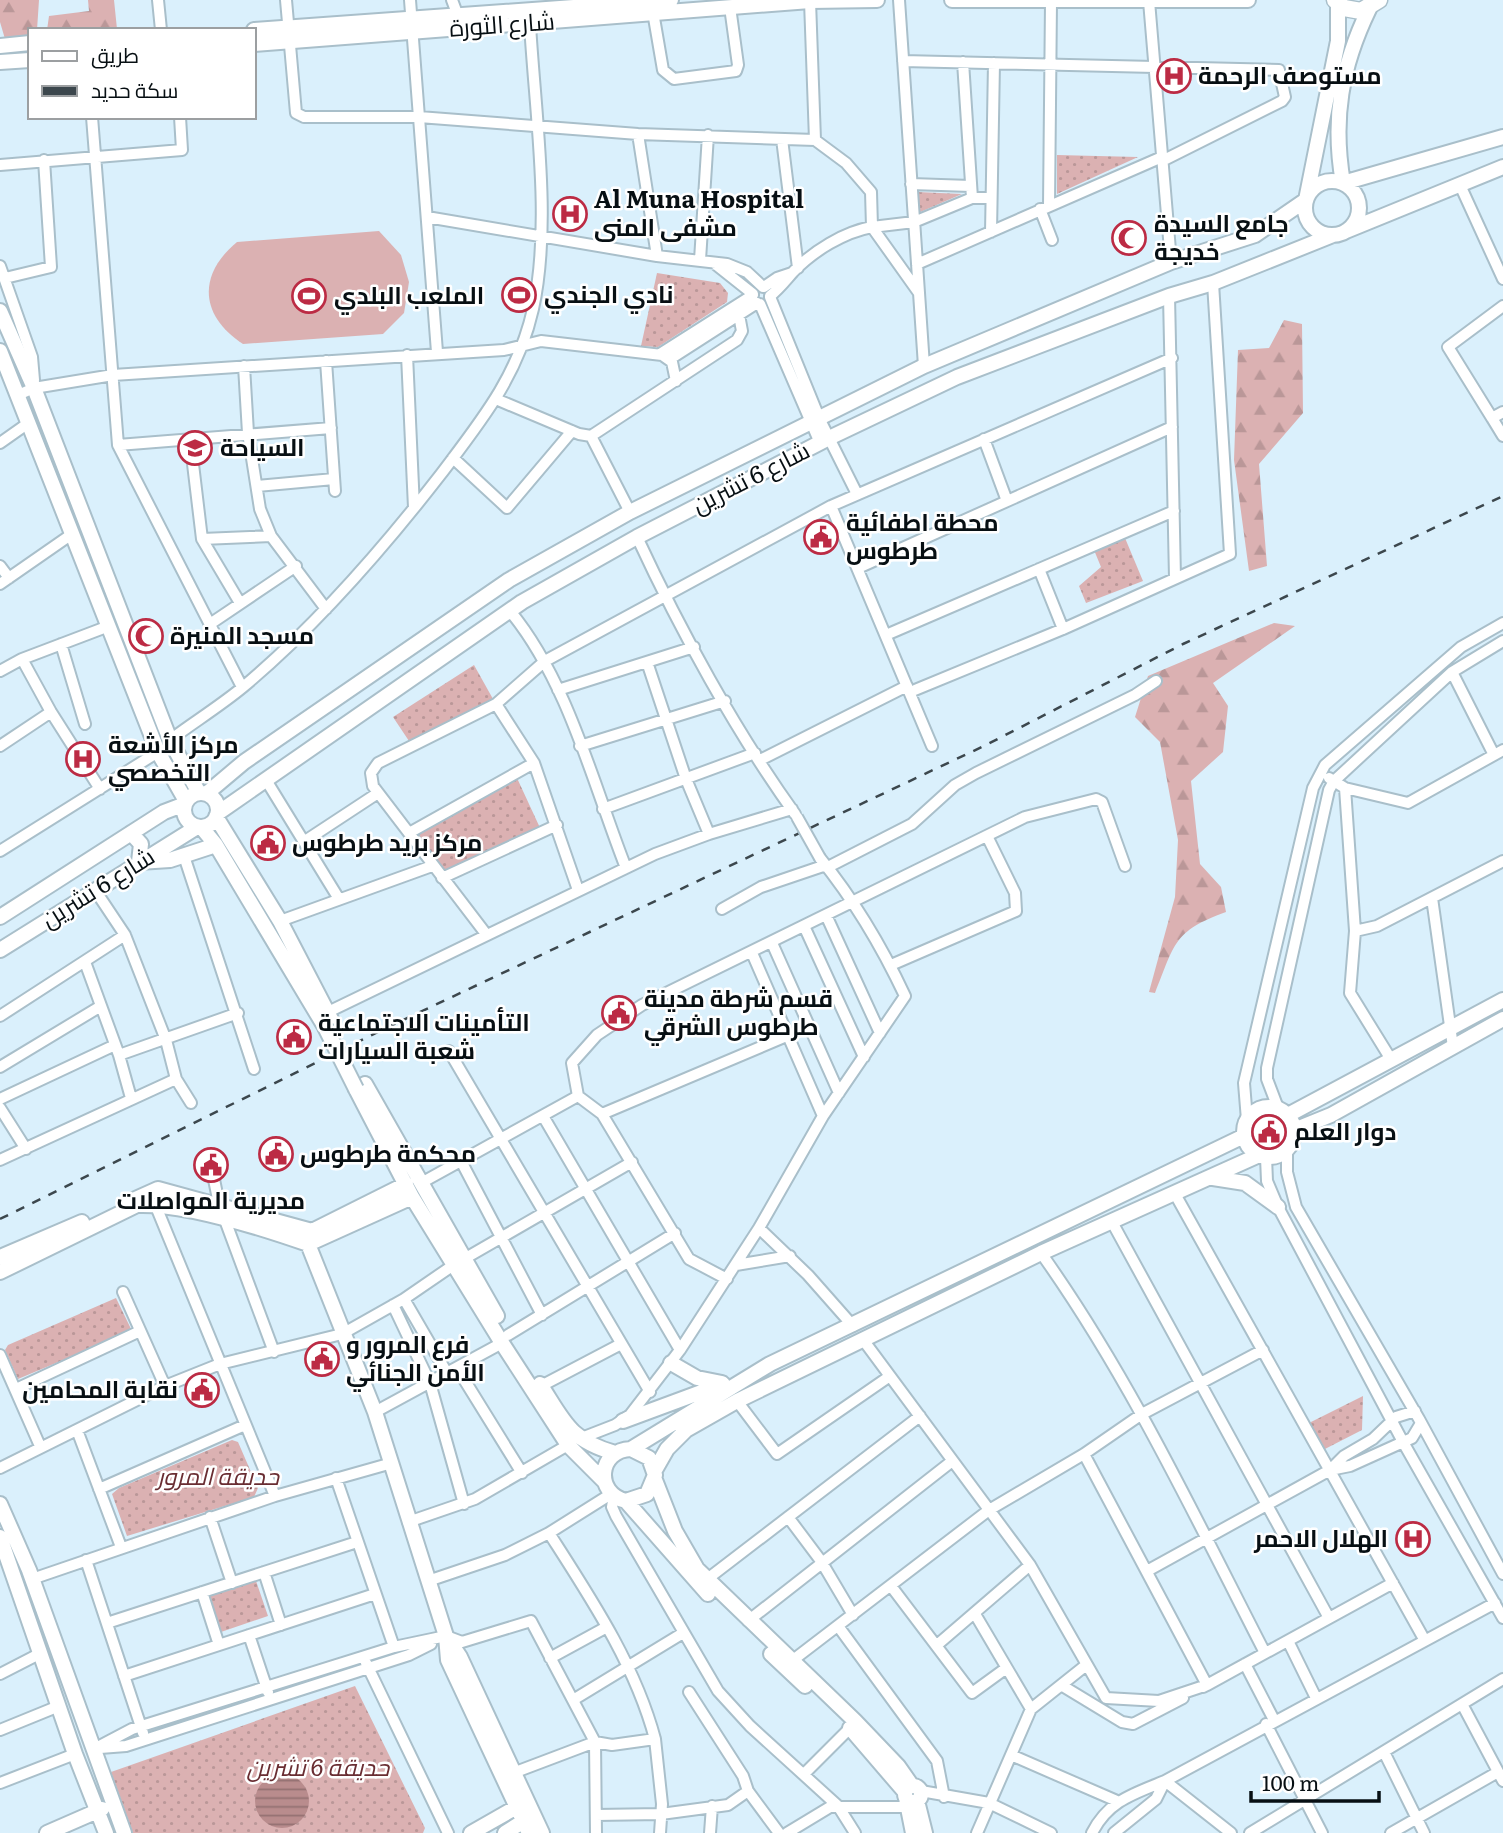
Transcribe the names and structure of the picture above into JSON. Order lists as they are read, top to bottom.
{
  "streets": {
    "main road": ["شارع الثورة", "شارع 6 تشرين"]
  },
  "parks": ["حديقة المرور", "حديقة 6 تشرين"],
  "places": {
    "hospital": [
      "مستوصف الرحمة",
      "Al Muna Hospital مشفى المنى",
      "مركز الأشعة التخصصي",
      "الهلال الاحمر"
    ],
    "mosque": ["جامع السيدة خديجة", "مسجد المنيرة"],
    "sports": ["نادي الجندي", "الملعب البلدي"],
    "school or university": ["السياحة"],
    "public building": [
      "محطة اطفائية طرطوس",
      "مركز بريد طرطوس",
      "قسم شرطة مدينة طرطوس الشرقي",
      "التأمينات الاجتماعية شعبة السيارات",
      "دوار العلم",
      "محكمة طرطوس",
      "مديرية المواصلات",
      "فرع المرور و الأمن الجنائي",
      "نقابة المحامين"
    ]
  },
  "legend": ["طريق", "سكة حديد"],
  "scale_bar": "100 m"
}
